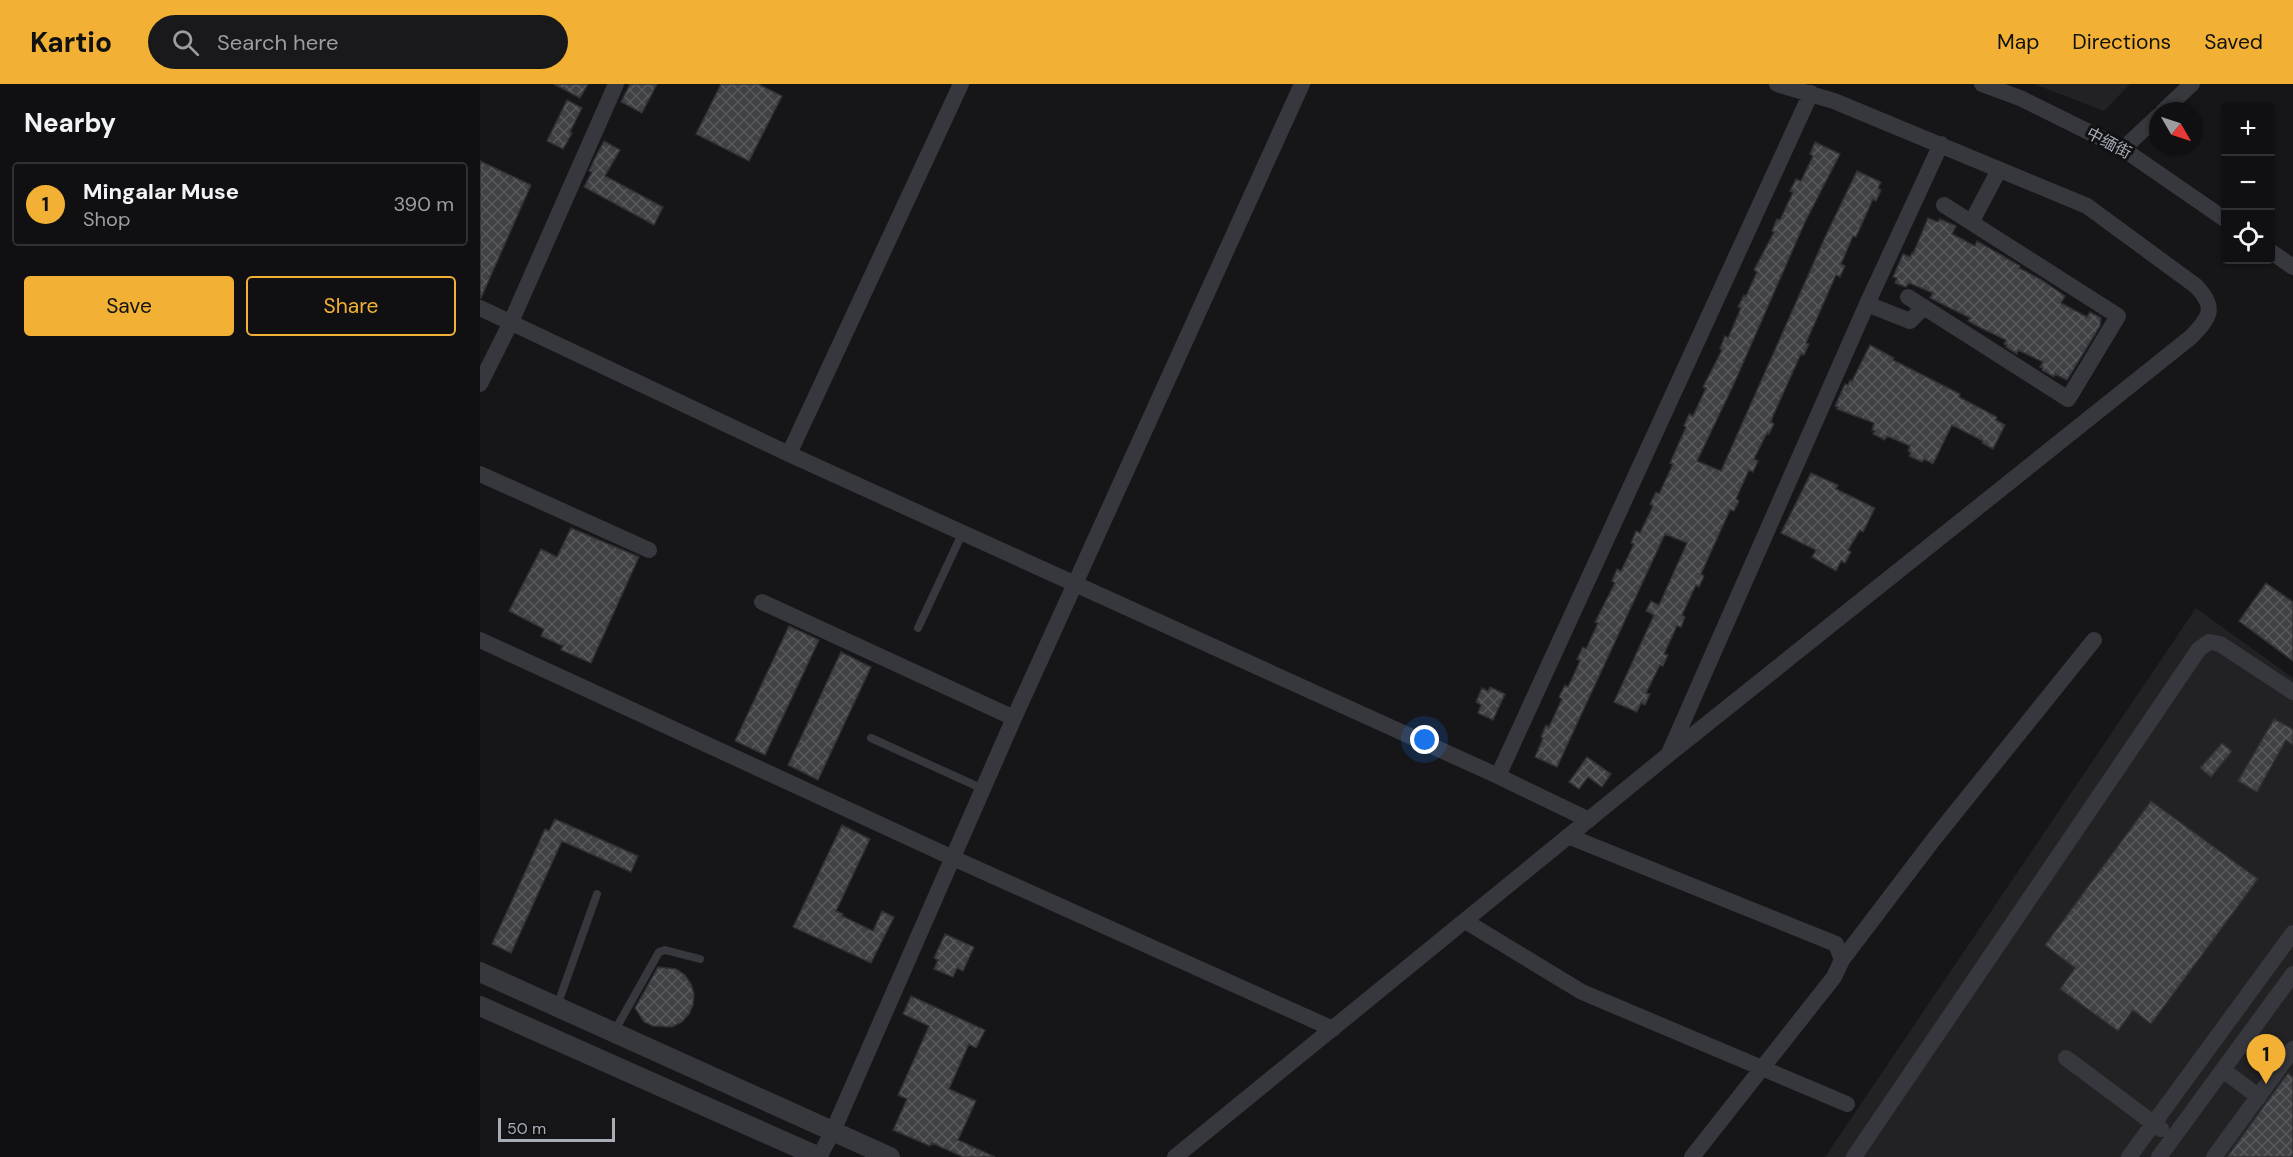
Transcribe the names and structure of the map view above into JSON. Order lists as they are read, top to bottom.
{
  "streets": {
    "street": ["中缅街"]
  },
  "scale_bar": "50 m",
  "north": "bottom right",
  "page": {
    "header": "Kartio",
    "search": "Search here",
    "nav": ["Map", "Directions", "Saved"],
    "heading": "Nearby",
    "map_buttons": ["+", "−"],
    "list": [
      {
        "mark": "1",
        "name": "Mingalar Muse",
        "note": "Shop",
        "value": "390 m"
      }
    ],
    "buttons": ["Save", "Share"],
    "pins": "1",
    "scale": "50 m"
  }
}
